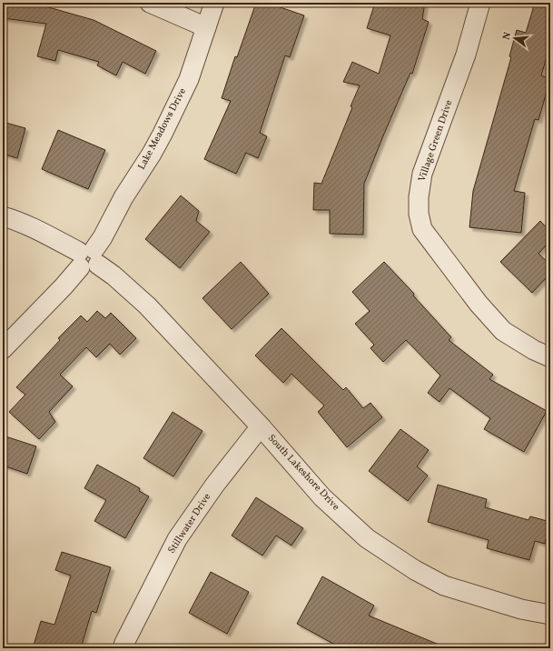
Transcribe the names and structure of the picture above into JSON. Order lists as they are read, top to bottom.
{
  "streets": {
    "street": [
      "Lake Meadows Drive",
      "Village Green Drive",
      "South Lakeshore Drive",
      "Stillwater Drive"
    ]
  },
  "crossings": [
    ["Lake Meadows Drive", "South Lakeshore Drive"],
    ["South Lakeshore Drive", "Stillwater Drive"]
  ],
  "north": "left"
}
